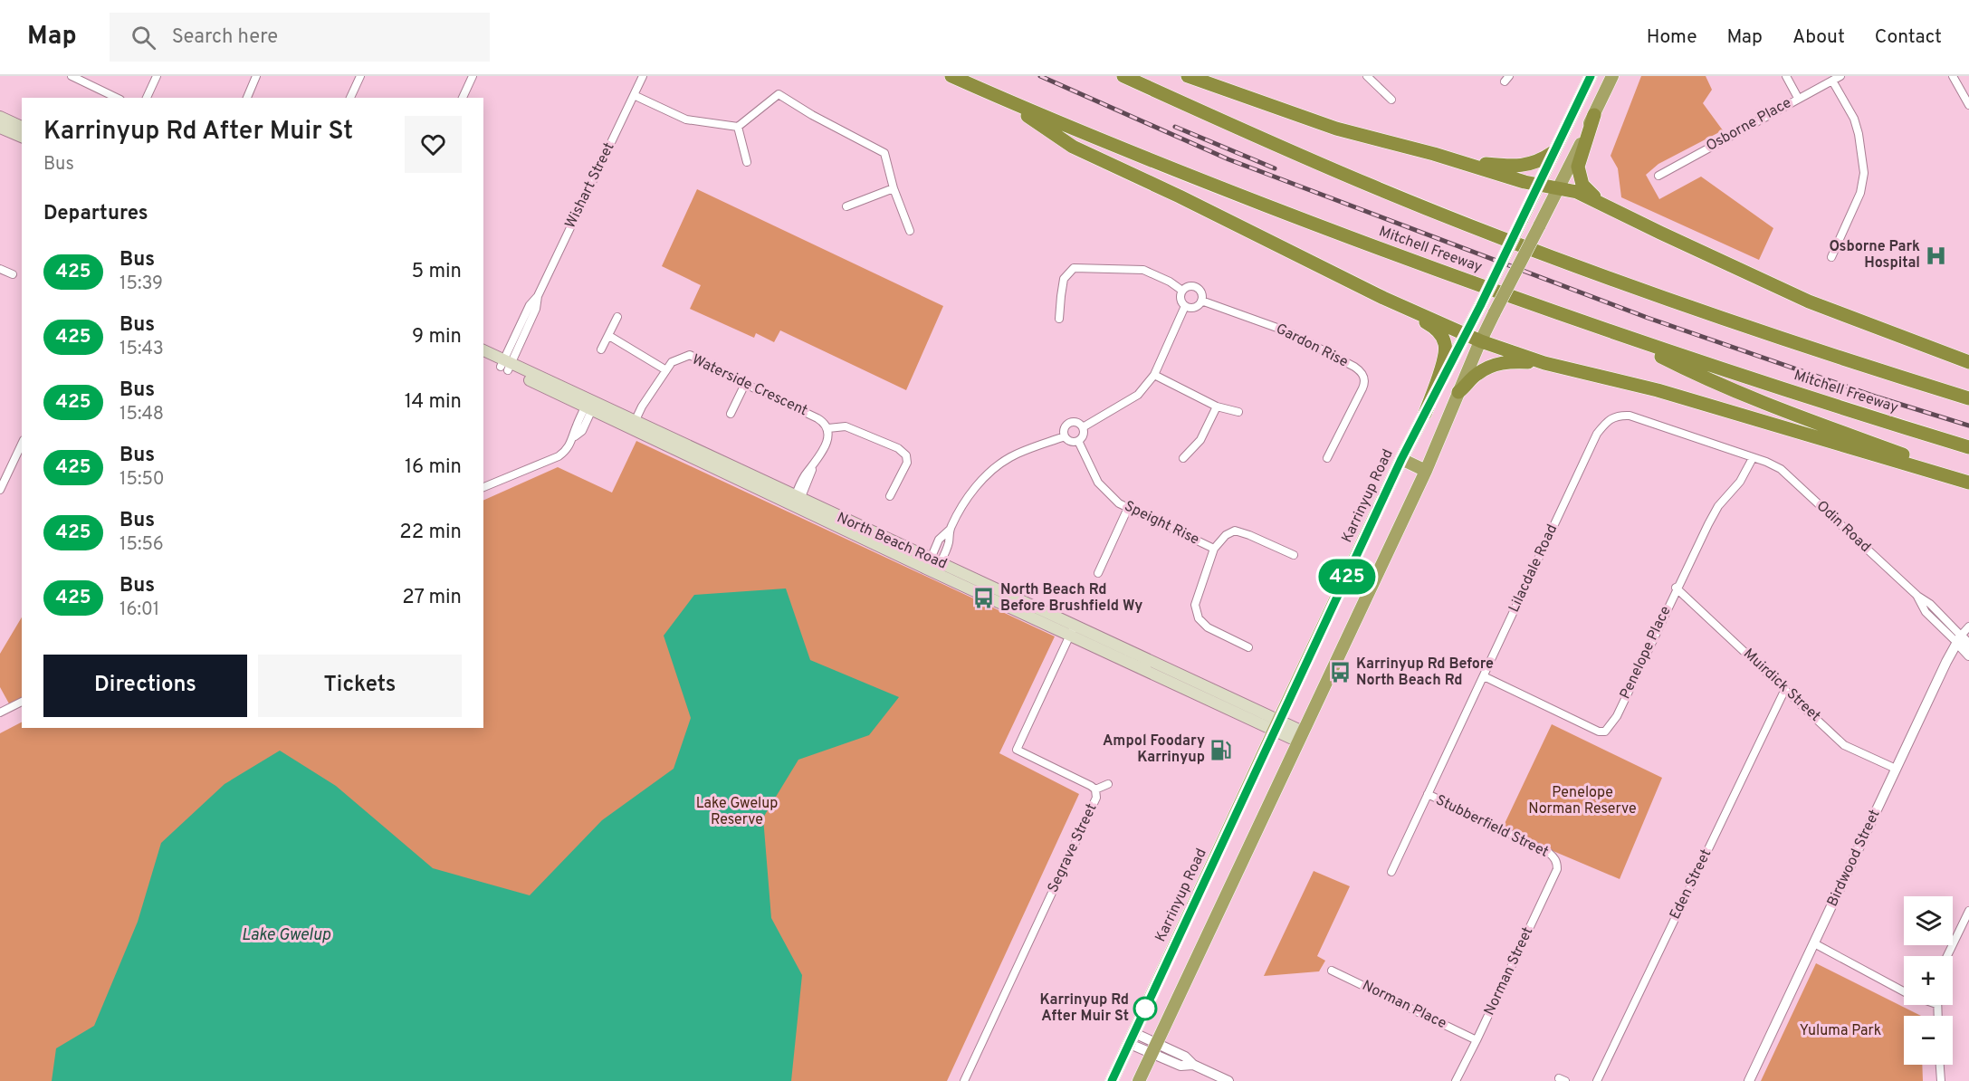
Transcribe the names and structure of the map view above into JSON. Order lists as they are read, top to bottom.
{
  "streets": {
    "highway": ["Mitchell Freeway", "Karrinyup Road"],
    "main road": ["North Beach Road"],
    "street": [
      "Osborne Place",
      "Wishart Street",
      "Gardon Rise",
      "Waterside Crescent",
      "Speight Rise",
      "Odin Road",
      "Lilacdale Road",
      "Penelope Place",
      "Muirdick Street",
      "Stubberfield Street",
      "Segrave Street",
      "Birdwood Street",
      "Eden Street",
      "Norman Street",
      "Norman Place"
    ]
  },
  "crossings": [
    ["Wishart Street", "North Beach Road"],
    ["Waterside Crescent", "North Beach Road"],
    ["Karrinyup Road", "North Beach Road"],
    ["Odin Road", "Lilacdale Road"],
    ["Odin Road", "Birdwood Street"],
    ["North Beach Road", "Segrave Street"],
    ["Lilacdale Road", "Penelope Place"],
    ["Lilacdale Road", "Stubberfield Street"],
    ["Penelope Place", "Muirdick Street"],
    ["Muirdick Street", "Birdwood Street"],
    ["Muirdick Street", "Eden Street"],
    ["Stubberfield Street", "Norman Street"],
    ["Norman Street", "Norman Place"]
  ],
  "water": ["Lake Gwelup"],
  "parks": ["Penelope Norman Reserve", "Lake Gwelup Reserve", "Yuluma Park"],
  "places": {
    "hospital": ["Osborne Park Hospital"],
    "bus stop": ["North Beach Rd Before Brushfield Wy", "Karrinyup Rd Before North Beach Rd"],
    "fuel station": ["Ampol Foodary Karrinyup"],
    "other": ["Karrinyup Rd After Muir St"]
  },
  "lines": ["bus line 425"],
  "page": {
    "header": "Map",
    "search": "Search here",
    "nav": [
      "Home",
      "Map",
      "About",
      "Contact"
    ],
    "on_map": "425",
    "heading": [
      ["Karrinyup Rd After Muir St", "Bus"],
      "Departures"
    ],
    "list": [
      {
        "mark": "425",
        "name": "Bus",
        "note": "15:39",
        "value": "5 min"
      },
      {
        "mark": "425",
        "name": "Bus",
        "note": "15:43",
        "value": "9 min"
      },
      {
        "mark": "425",
        "name": "Bus",
        "note": "15:48",
        "value": "14 min"
      },
      {
        "mark": "425",
        "name": "Bus",
        "note": "15:50",
        "value": "16 min"
      },
      {
        "mark": "425",
        "name": "Bus",
        "note": "15:56",
        "value": "22 min"
      },
      {
        "mark": "425",
        "name": "Bus",
        "note": "16:01",
        "value": "27 min"
      }
    ],
    "buttons": ["Directions", "Tickets"],
    "map_buttons": ["+", "−"]
  }
}
